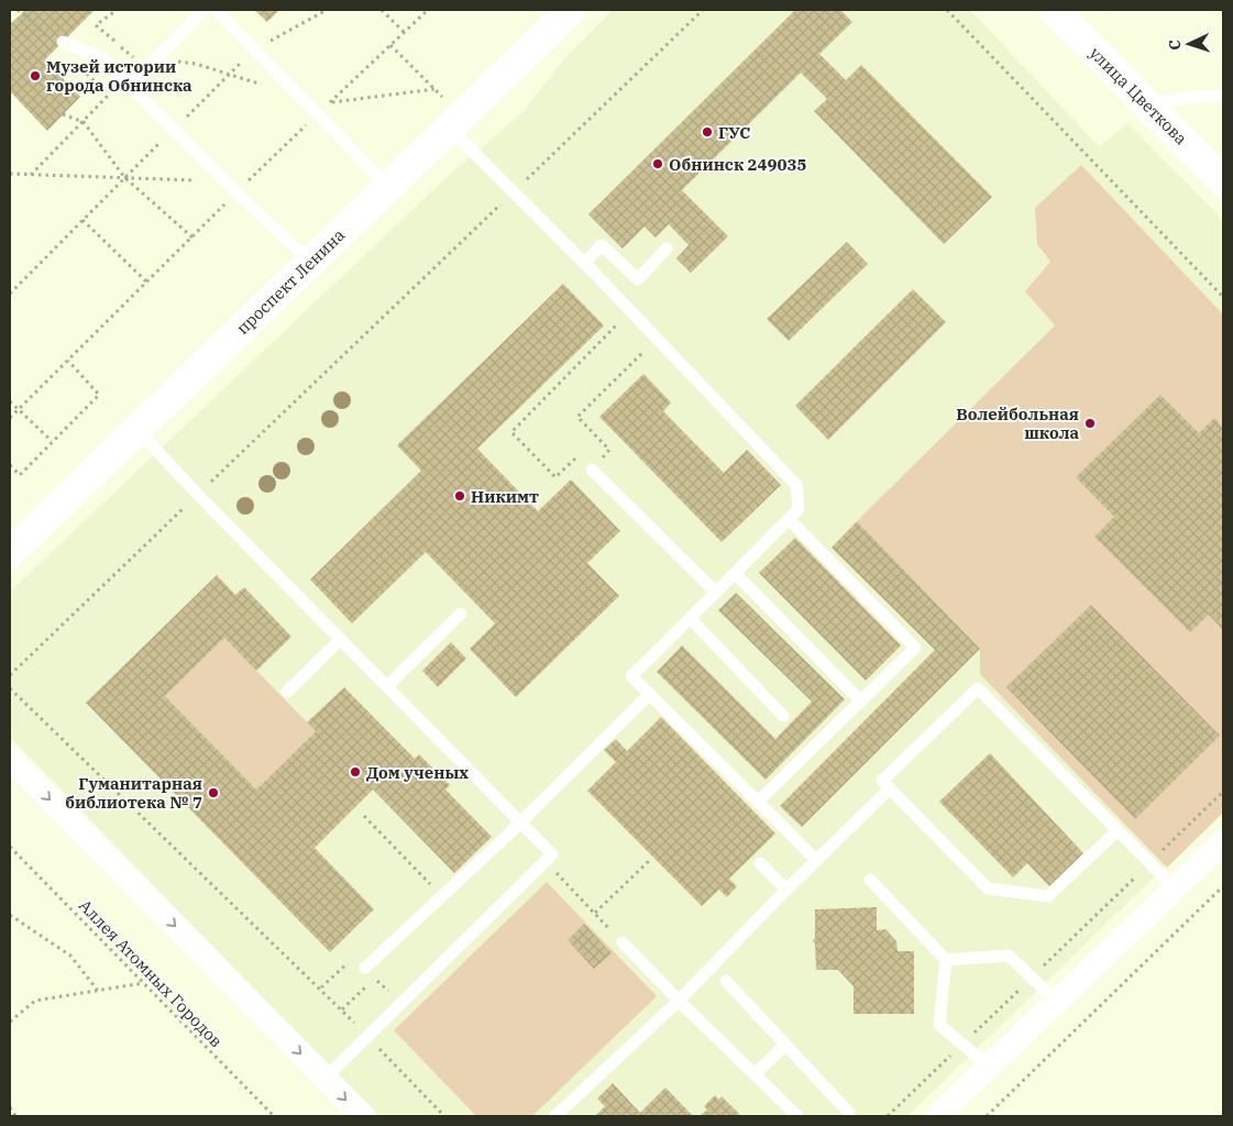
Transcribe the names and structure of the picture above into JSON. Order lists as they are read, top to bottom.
{
  "streets": {
    "main road": ["улица Цветкова", "проспект Ленина"],
    "path": ["Аллея Атомных Городов"]
  },
  "places": [
    "Музей истории города Обнинска",
    "ГУС",
    "Обнинск 249035",
    "Волейбольная школа",
    "Никимт",
    "Дом ученых",
    "Гуманитарная библиотека № 7"
  ],
  "north": "left"
}
